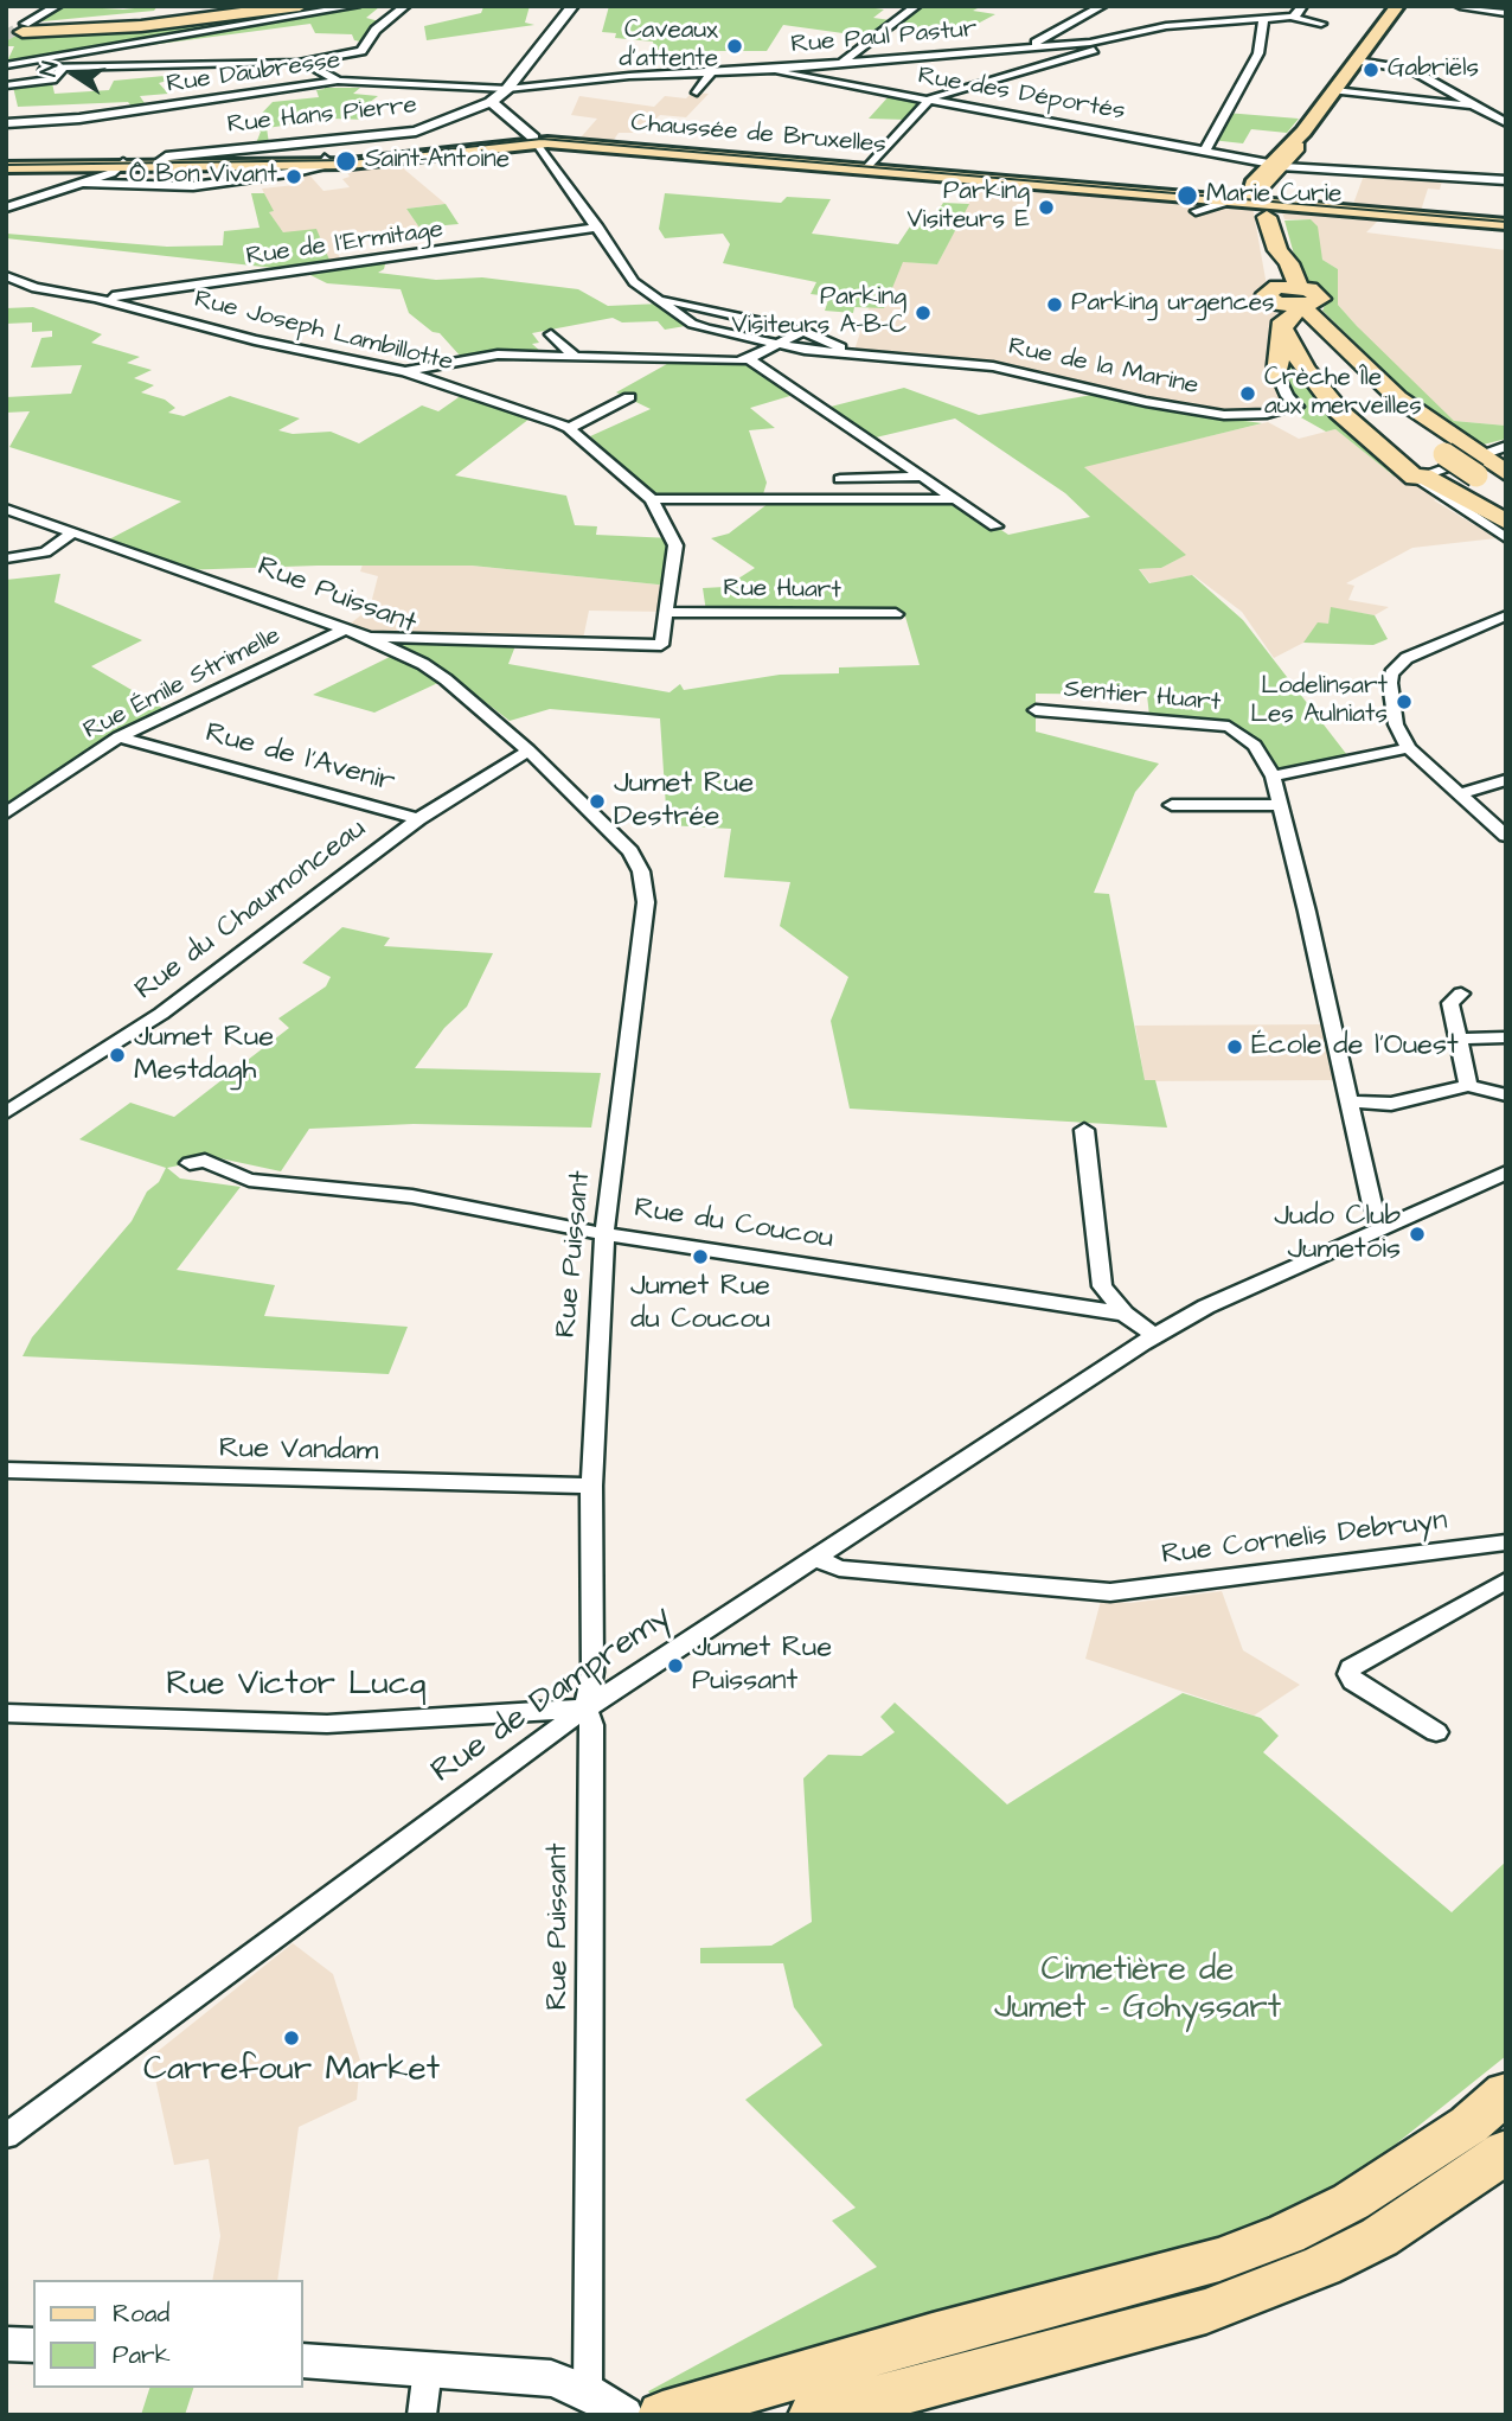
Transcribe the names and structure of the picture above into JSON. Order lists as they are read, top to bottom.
{
  "streets": {
    "main road": ["Chaussée de Bruxelles"],
    "street": [
      "Rue Paul Pastur",
      "Rue Daubresse",
      "Rue des Déportés",
      "Rue Hans Pierre",
      "Rue de l'Ermitage",
      "Rue Joseph Lambillotte",
      "Rue de la Marine",
      "Rue Huart",
      "Rue Puissant",
      "Rue Émile Strimelle",
      "Sentier Huart",
      "Rue de l'Avenir",
      "Rue du Chaumonceau",
      "Rue du Coucou",
      "Rue Vandam",
      "Rue Cornelis Debruyn",
      "Rue Victor Lucq",
      "Rue de Dampremy"
    ]
  },
  "crossings": [
    ["Rue Paul Pastur", "Rue Daubresse"],
    ["Rue Paul Pastur", "Rue des Déportés"],
    ["Rue Paul Pastur", "Rue Hans Pierre"],
    ["Rue Daubresse", "Rue Hans Pierre"],
    ["Rue Hans Pierre", "Chaussée de Bruxelles"],
    ["Rue de l'Ermitage", "Rue Joseph Lambillotte"],
    ["Rue Joseph Lambillotte", "Rue Huart"],
    ["Rue Joseph Lambillotte", "Rue Puissant"],
    ["Rue Puissant", "Rue Émile Strimelle"],
    ["Rue Puissant", "Rue du Chaumonceau"],
    ["Rue Puissant", "Rue du Coucou"],
    ["Rue Puissant", "Rue Vandam"],
    ["Rue Puissant", "Rue Victor Lucq"],
    ["Rue Puissant", "Rue de Dampremy"],
    ["Rue Émile Strimelle", "Rue de l'Avenir"],
    ["Sentier Huart", "Rue de Dampremy"],
    ["Rue de l'Avenir", "Rue du Chaumonceau"],
    ["Rue du Coucou", "Rue de Dampremy"],
    ["Rue Cornelis Debruyn", "Rue de Dampremy"],
    ["Rue Victor Lucq", "Rue de Dampremy"]
  ],
  "parks": ["Cimetière de Jumet - Gohyssart"],
  "places": [
    "Caveaux d'attente",
    "Gabriëls",
    "Saint-Antoine",
    "Ô Bon Vivant",
    "Marie Curie",
    "Parking Visiteurs E",
    "Parking urgences",
    "Parking Visiteurs A-B-C",
    "Crèche Île aux merveilles",
    "Lodelinsart Les Aulniats",
    "Jumet Rue Destrée",
    "École de l'Ouest",
    "Jumet Rue Mestdagh",
    "Judo Club Jumetois",
    "Jumet Rue du Coucou",
    "Jumet Rue Puissant",
    "Carrefour Market"
  ],
  "legend": ["Road", "Park"],
  "north": "left"
}
